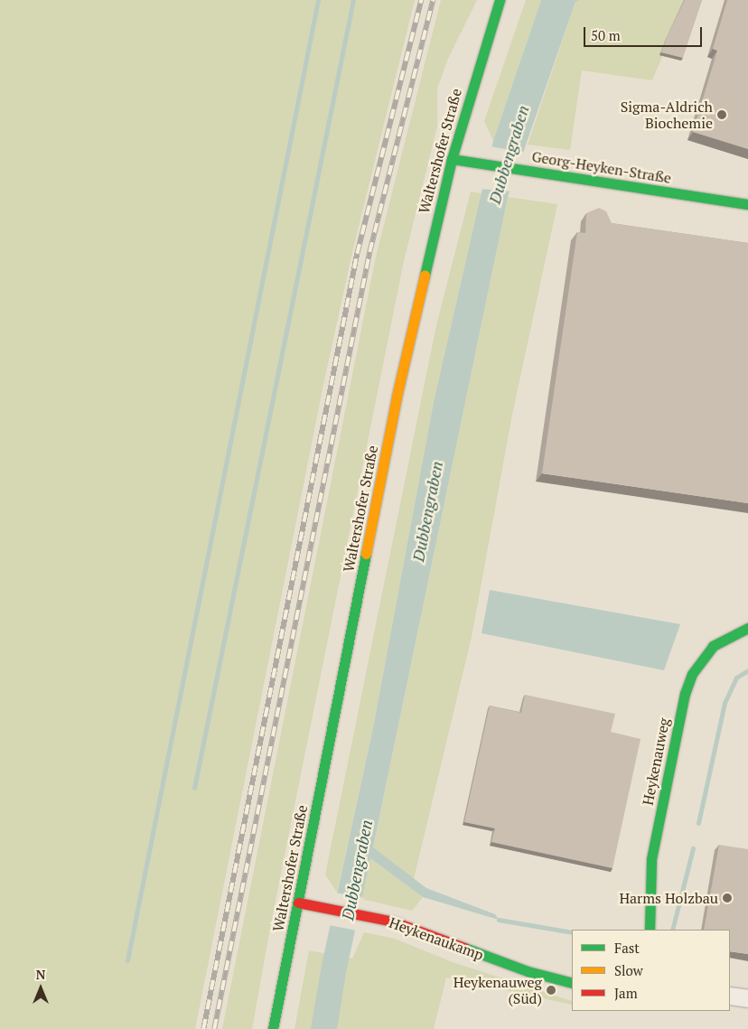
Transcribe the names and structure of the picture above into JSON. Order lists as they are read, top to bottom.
{
  "streets": {
    "main road": [
      "Waltershofer Straße",
      "Georg-Heyken-Straße",
      "Heykenauweg",
      "Heykenaukamp"
    ]
  },
  "crossings": [
    ["Waltershofer Straße", "Georg-Heyken-Straße"],
    ["Waltershofer Straße", "Heykenaukamp"]
  ],
  "water": ["Dubbengraben"],
  "places": ["Sigma-Aldrich Biochemie", "Harms Holzbau", "Heykenauweg (Süd)"],
  "legend": ["Fast", "Slow", "Jam"],
  "scale_bar": "50 m",
  "north": "top"
}
